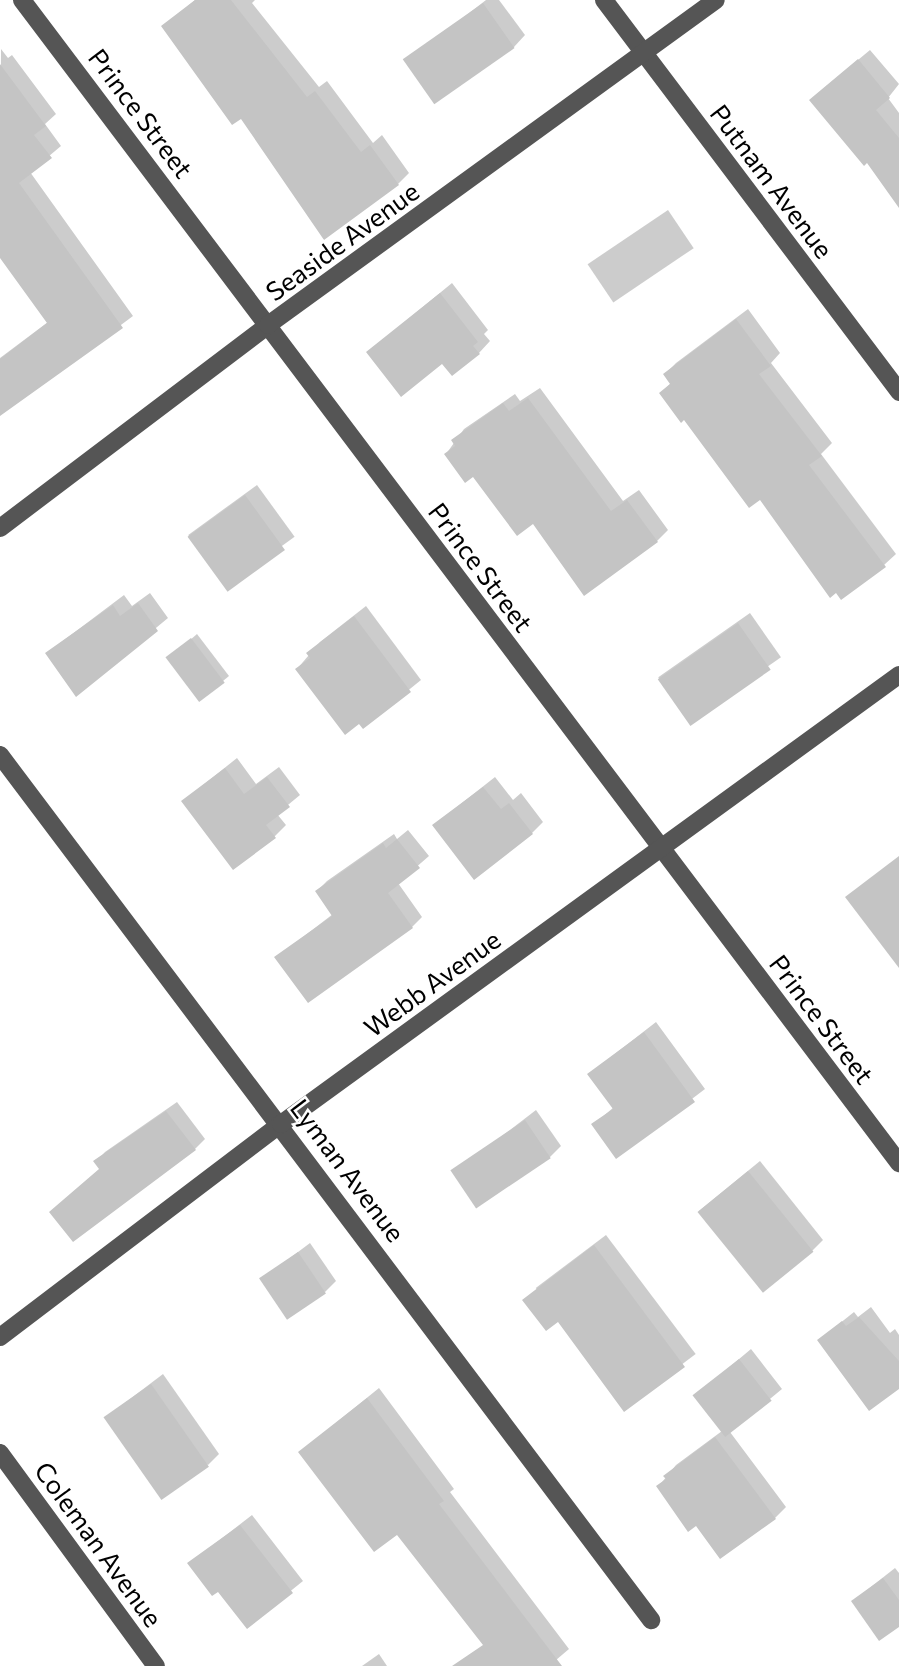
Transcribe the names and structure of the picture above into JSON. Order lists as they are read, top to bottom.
{
  "streets": {
    "street": [
      "Prince Street",
      "Putnam Avenue",
      "Seaside Avenue",
      "Webb Avenue",
      "Lyman Avenue",
      "Coleman Avenue"
    ]
  },
  "crossings": [
    ["Prince Street", "Seaside Avenue"],
    ["Prince Street", "Webb Avenue"],
    ["Putnam Avenue", "Seaside Avenue"],
    ["Webb Avenue", "Lyman Avenue"]
  ]
}
